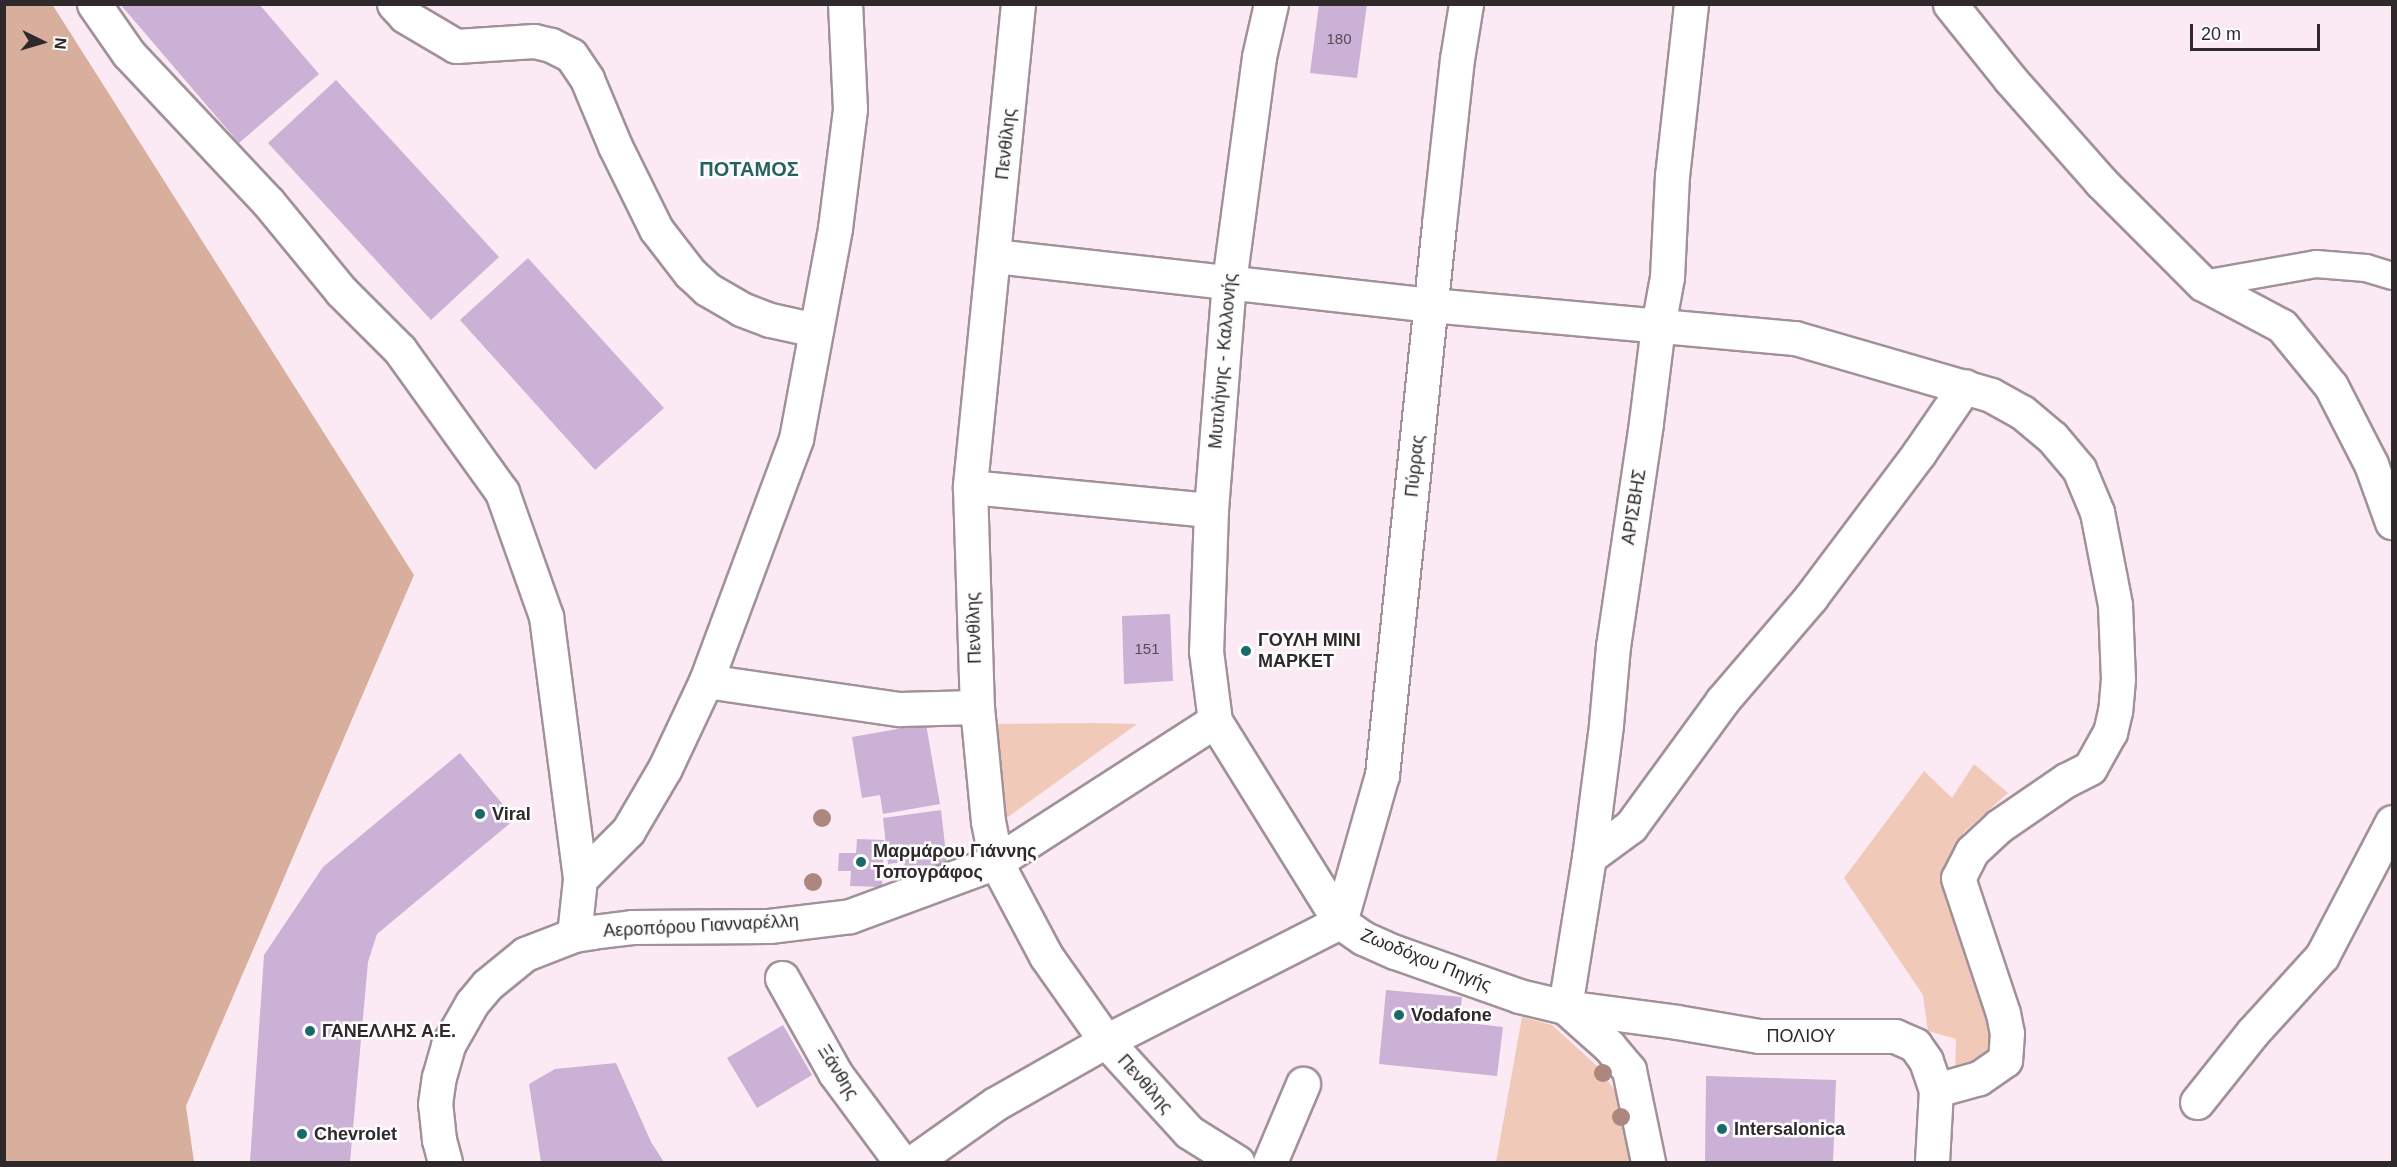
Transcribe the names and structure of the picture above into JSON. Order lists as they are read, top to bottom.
{
  "streets": {
    "street": [
      "Πενθίλης",
      "Μυτιλήνης - Καλλονής",
      "Πύρρας",
      "ΑΡΙΣΒΗΣ",
      "Αεροπόρου Γιανναρέλλη",
      "Ζωοδόχου Πηγής",
      "ΠΟΛΙΟΥ",
      "Ξάνθης"
    ]
  },
  "crossings": [
    ["Πενθίλης", "Αεροπόρου Γιανναρέλλη"],
    ["Μυτιλήνης - Καλλονής", "Αεροπόρου Γιανναρέλλη"],
    ["Μυτιλήνης - Καλλονής", "Ζωοδόχου Πηγής"],
    ["Πύρρας", "Ζωοδόχου Πηγής"],
    ["ΑΡΙΣΒΗΣ", "Ζωοδόχου Πηγής"],
    ["ΑΡΙΣΒΗΣ", "ΠΟΛΙΟΥ"],
    ["Αεροπόρου Γιανναρέλλη", "Ζωοδόχου Πηγής"],
    ["Ζωοδόχου Πηγής", "ΠΟΛΙΟΥ"]
  ],
  "districts": ["ΠΟΤΑΜΟΣ"],
  "places": [
    "ΓΟΥΛΗ ΜΙΝΙ ΜΑΡΚΕΤ",
    "Viral",
    "Μαρμάρου Γιάννης Τοπογράφος",
    "Vodafone",
    "ΓΑΝΕΛΛΗΣ Α.Ε.",
    "Intersalonica",
    "Chevrolet"
  ],
  "house_numbers": ["180", "151"],
  "scale_bar": "20 m",
  "north": "right"
}
